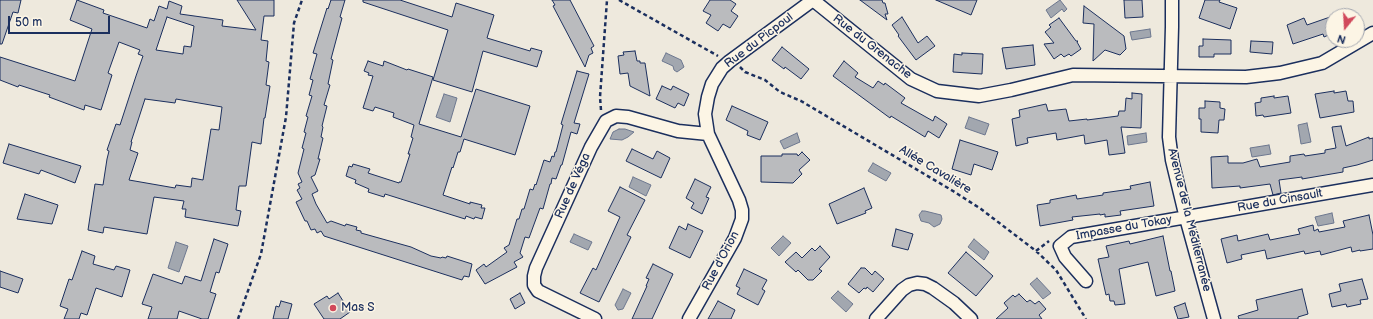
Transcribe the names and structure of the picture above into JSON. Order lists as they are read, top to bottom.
{
  "streets": {
    "street": [
      "Rue du Picpoul",
      "Rue du Grenache",
      "Rue de Véga",
      "Rue du Cinsault",
      "Avenue de la Méditerranée",
      "Impasse du Tokay",
      "Rue d'Orion"
    ],
    "path": ["Allée Cavalière"]
  },
  "crossings": [
    ["Rue du Picpoul", "Rue du Grenache"],
    ["Rue du Picpoul", "Rue d'Orion"],
    ["Rue du Grenache", "Avenue de la Méditerranée"],
    ["Rue du Cinsault", "Avenue de la Méditerranée"],
    ["Rue du Cinsault", "Impasse du Tokay"],
    ["Avenue de la Méditerranée", "Impasse du Tokay"]
  ],
  "places": ["Mas S"],
  "scale_bar": "50 m",
  "north": "bottom"
}
